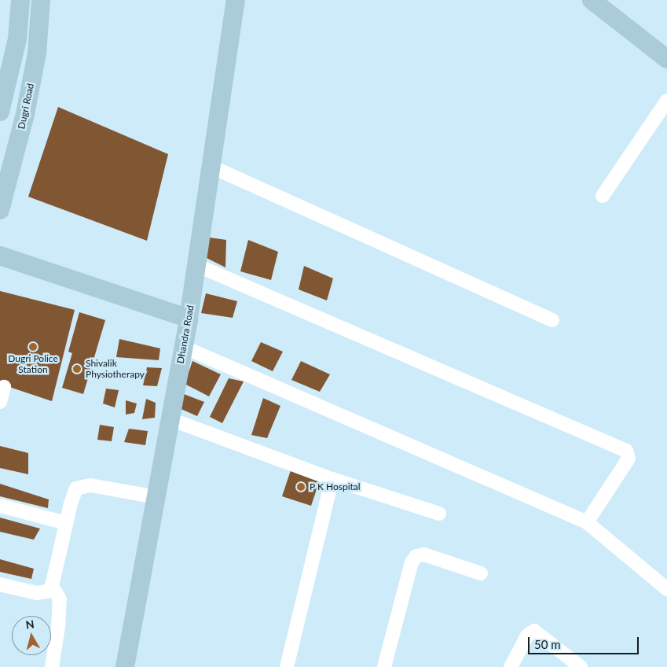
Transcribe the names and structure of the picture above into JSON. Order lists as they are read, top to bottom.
{
  "streets": {
    "street": ["Dugri Road", "Dhandra Road"]
  },
  "places": ["Dugri Police Station", "Shivalik Physiotherapy", "P K Hospital"],
  "scale_bar": "50 m",
  "north": "top"
}
